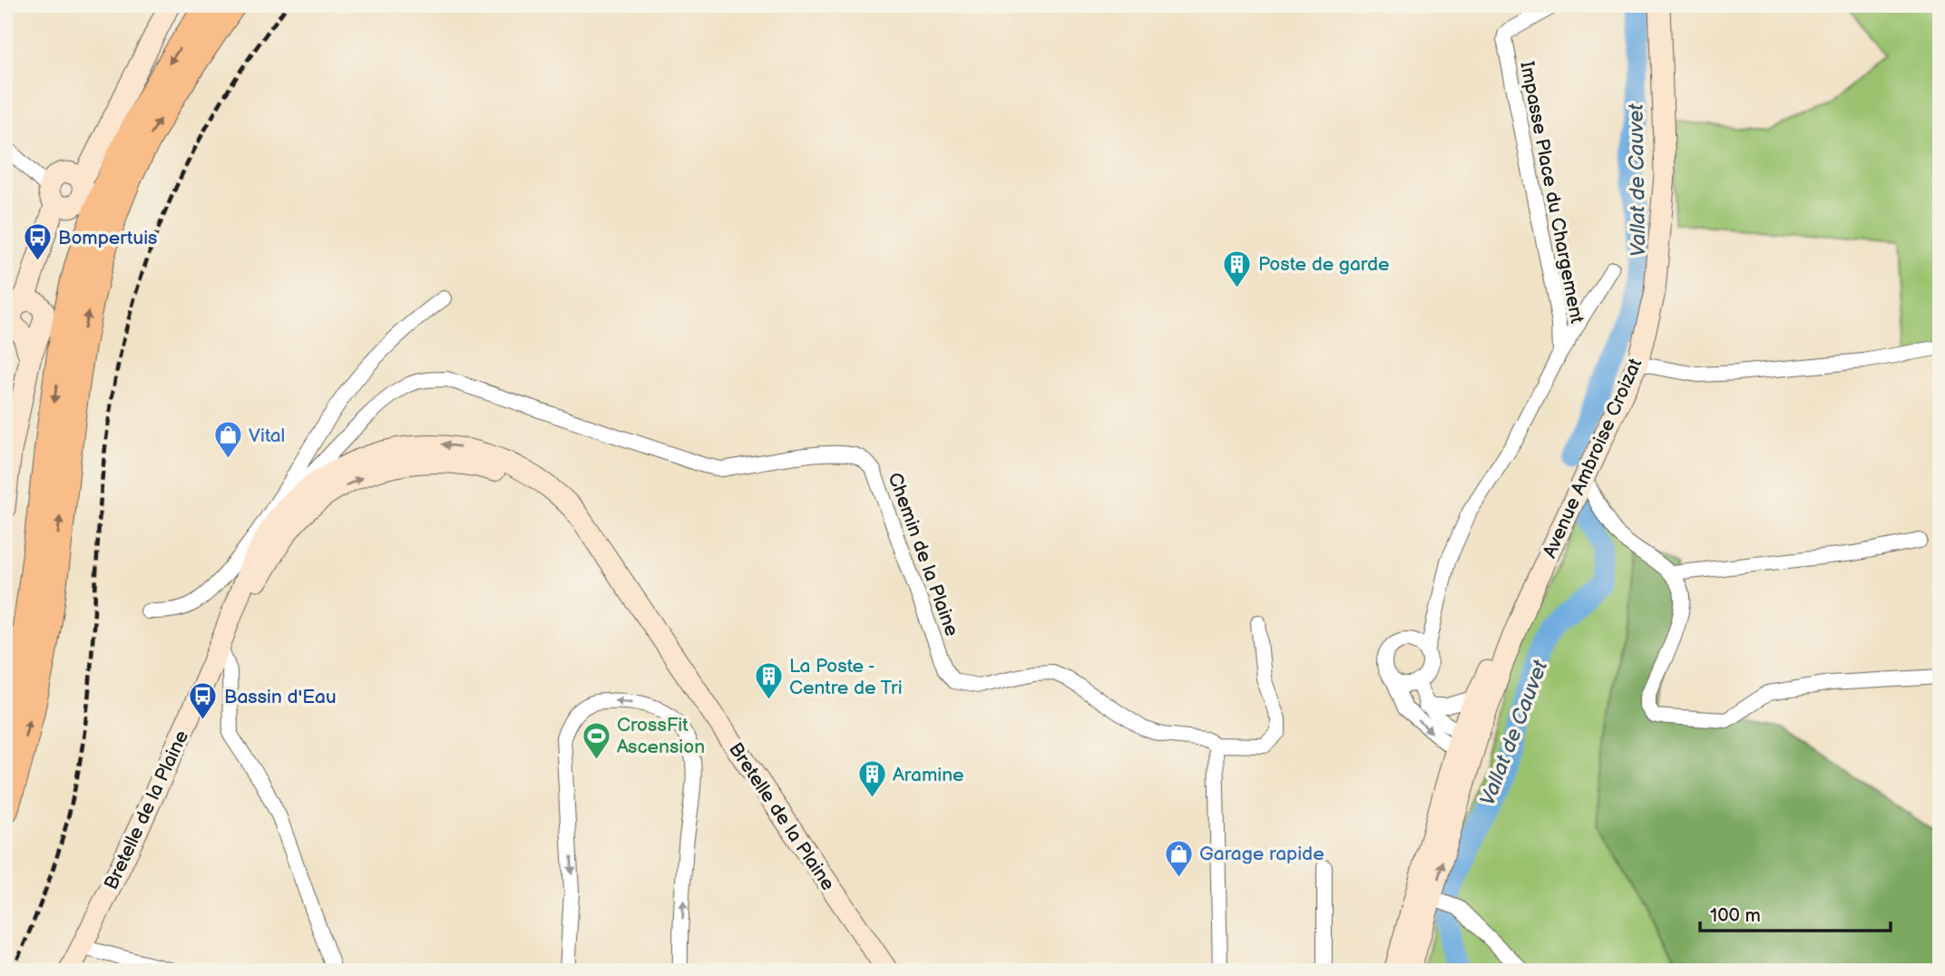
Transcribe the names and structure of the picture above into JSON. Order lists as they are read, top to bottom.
{
  "streets": {
    "main road": ["Avenue Ambroise Croizat", "Bretelle de la Plaine"],
    "street": ["Impasse Place du Chargement", "Chemin de la Plaine"]
  },
  "crossings": [
    ["Chemin de la Plaine", "Bretelle de la Plaine"]
  ],
  "water": ["Vallat de Cauvet"],
  "places": {
    "bus stop": ["Bompertuis", "Bassin d'Eau"],
    "building": ["Poste de garde", "La Poste - Centre de Tri", "Aramine"],
    "shop": ["Vital", "Garage rapide"],
    "sports": ["CrossFit Ascension"]
  },
  "scale_bar": "100 m"
}
